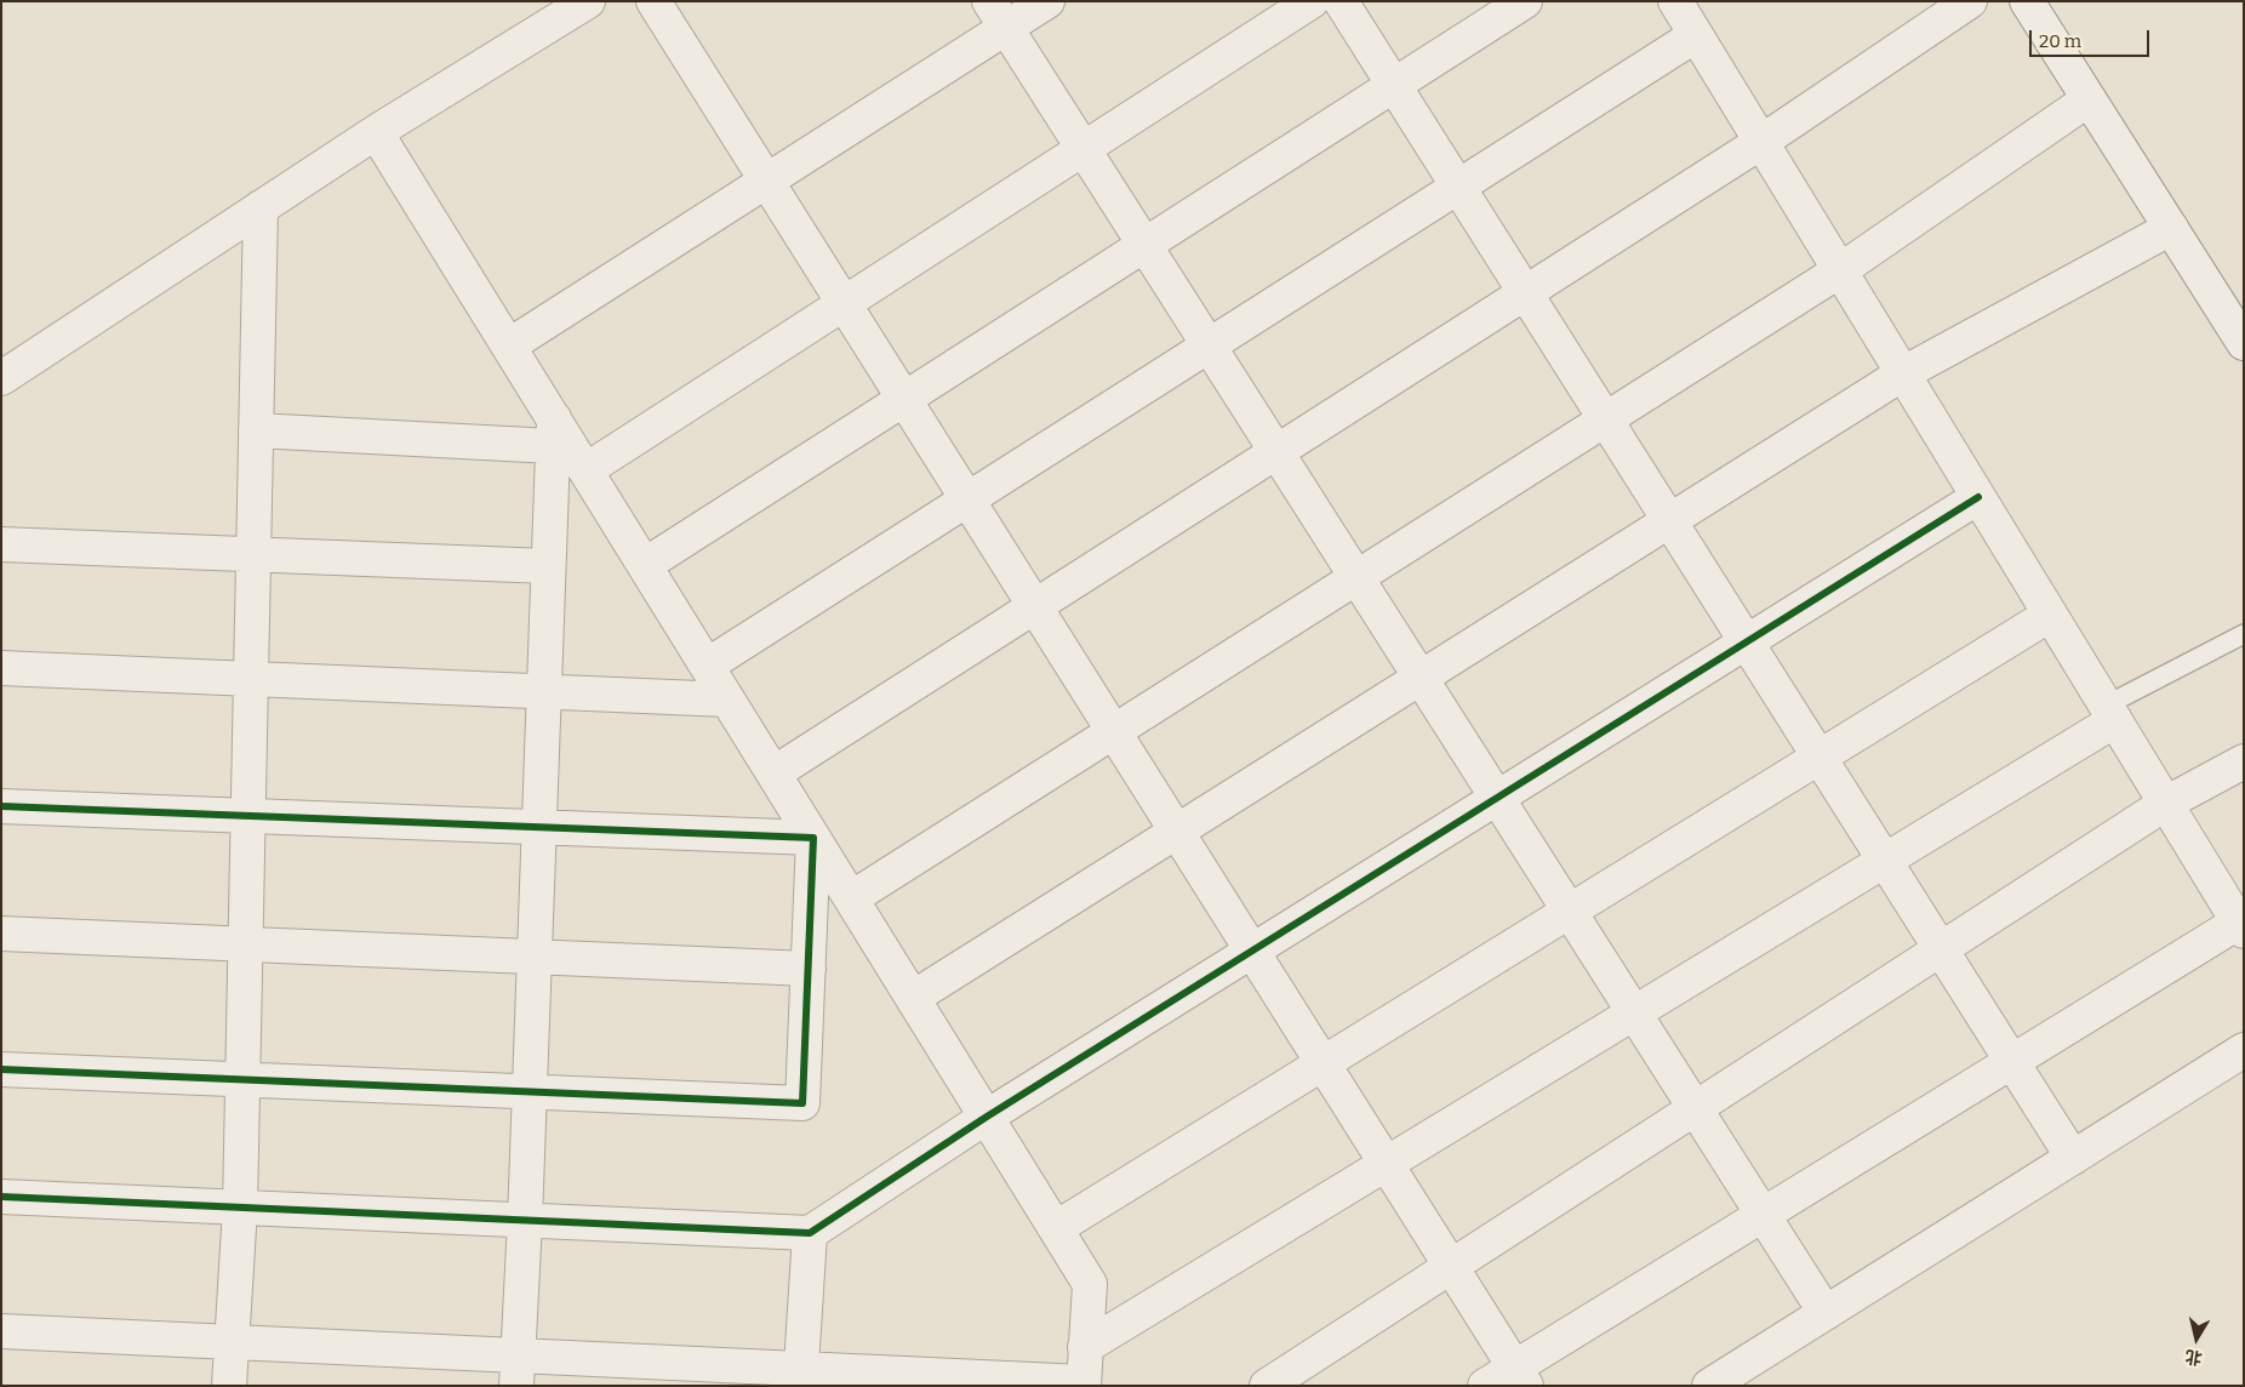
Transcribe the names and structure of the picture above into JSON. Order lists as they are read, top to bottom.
{
  "scale_bar": "20 m",
  "north": "bottom"
}
